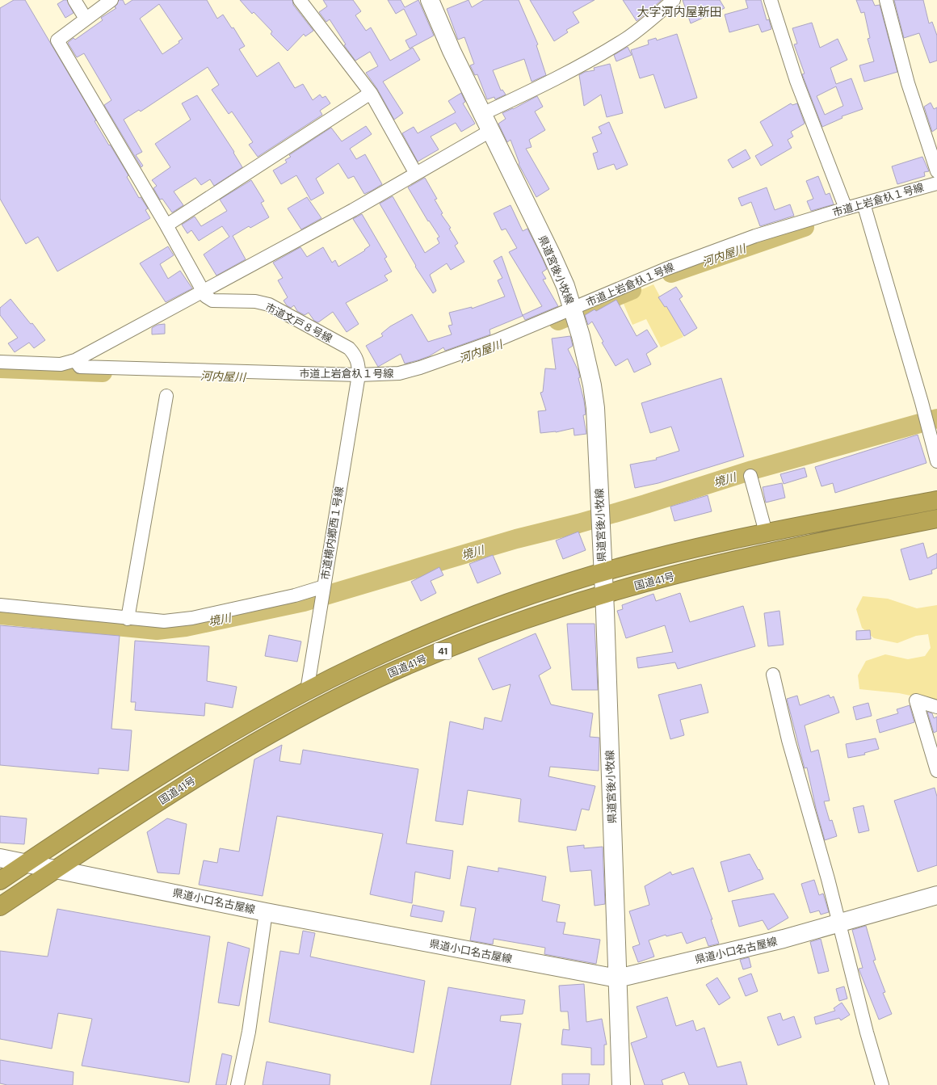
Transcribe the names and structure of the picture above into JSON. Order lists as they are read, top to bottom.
{
  "streets": {
    "highway": ["国道41号", "41"],
    "main road": ["県道宮後小牧線", "県道小口名古屋線"],
    "street": ["市道上岩倉杁１号線", "市道文戸８号線", "市道横内郷西１号線"]
  },
  "crossings": [
    ["市道上岩倉杁１号線", "県道宮後小牧線"],
    ["市道上岩倉杁１号線", "市道文戸８号線"],
    ["市道上岩倉杁１号線", "市道横内郷西１号線"],
    ["県道宮後小牧線", "国道41号"],
    ["県道宮後小牧線", "県道小口名古屋線"],
    ["市道文戸８号線", "市道横内郷西１号線"],
    ["市道横内郷西１号線", "国道41号"],
    ["国道41号", "県道小口名古屋線"]
  ],
  "districts": ["大字河内屋新田"],
  "water": ["河内屋川", "境川"]
}
